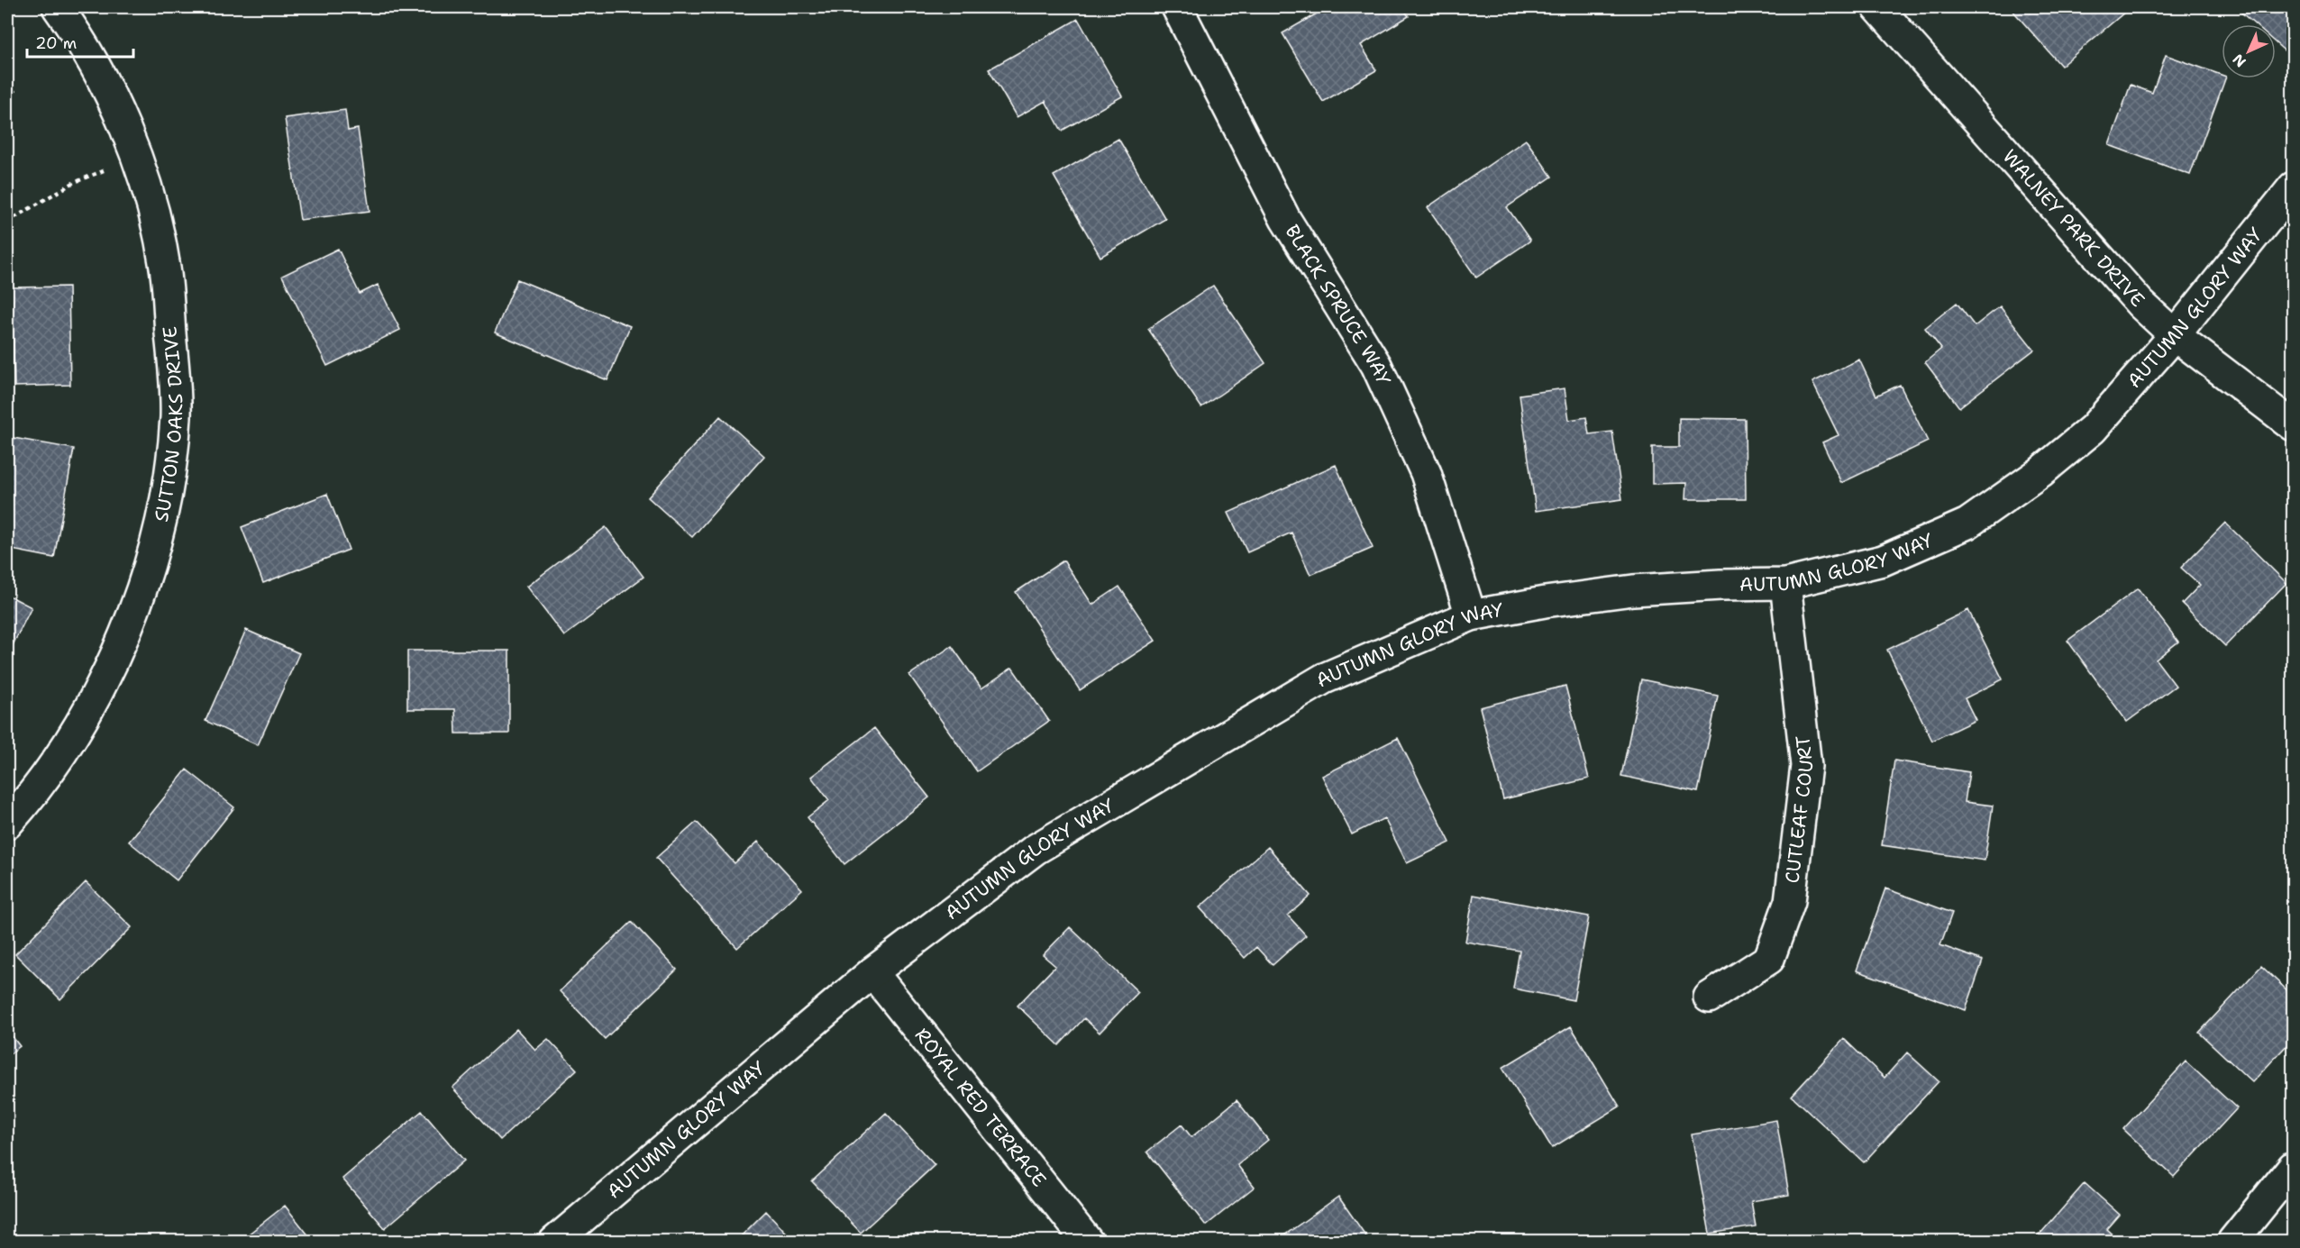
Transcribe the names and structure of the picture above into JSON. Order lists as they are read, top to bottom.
{
  "streets": {
    "street": [
      "WALNEY PARK DRIVE",
      "BLACK SPRUCE WAY",
      "AUTUMN GLORY WAY",
      "SUTTON OAKS DRIVE",
      "CUTLEAF COURT",
      "ROYAL RED TERRACE"
    ]
  },
  "crossings": [
    ["WALNEY PARK DRIVE", "AUTUMN GLORY WAY"],
    ["BLACK SPRUCE WAY", "AUTUMN GLORY WAY"],
    ["AUTUMN GLORY WAY", "CUTLEAF COURT"],
    ["AUTUMN GLORY WAY", "ROYAL RED TERRACE"]
  ],
  "scale_bar": "20 m",
  "north": "bottom left"
}
